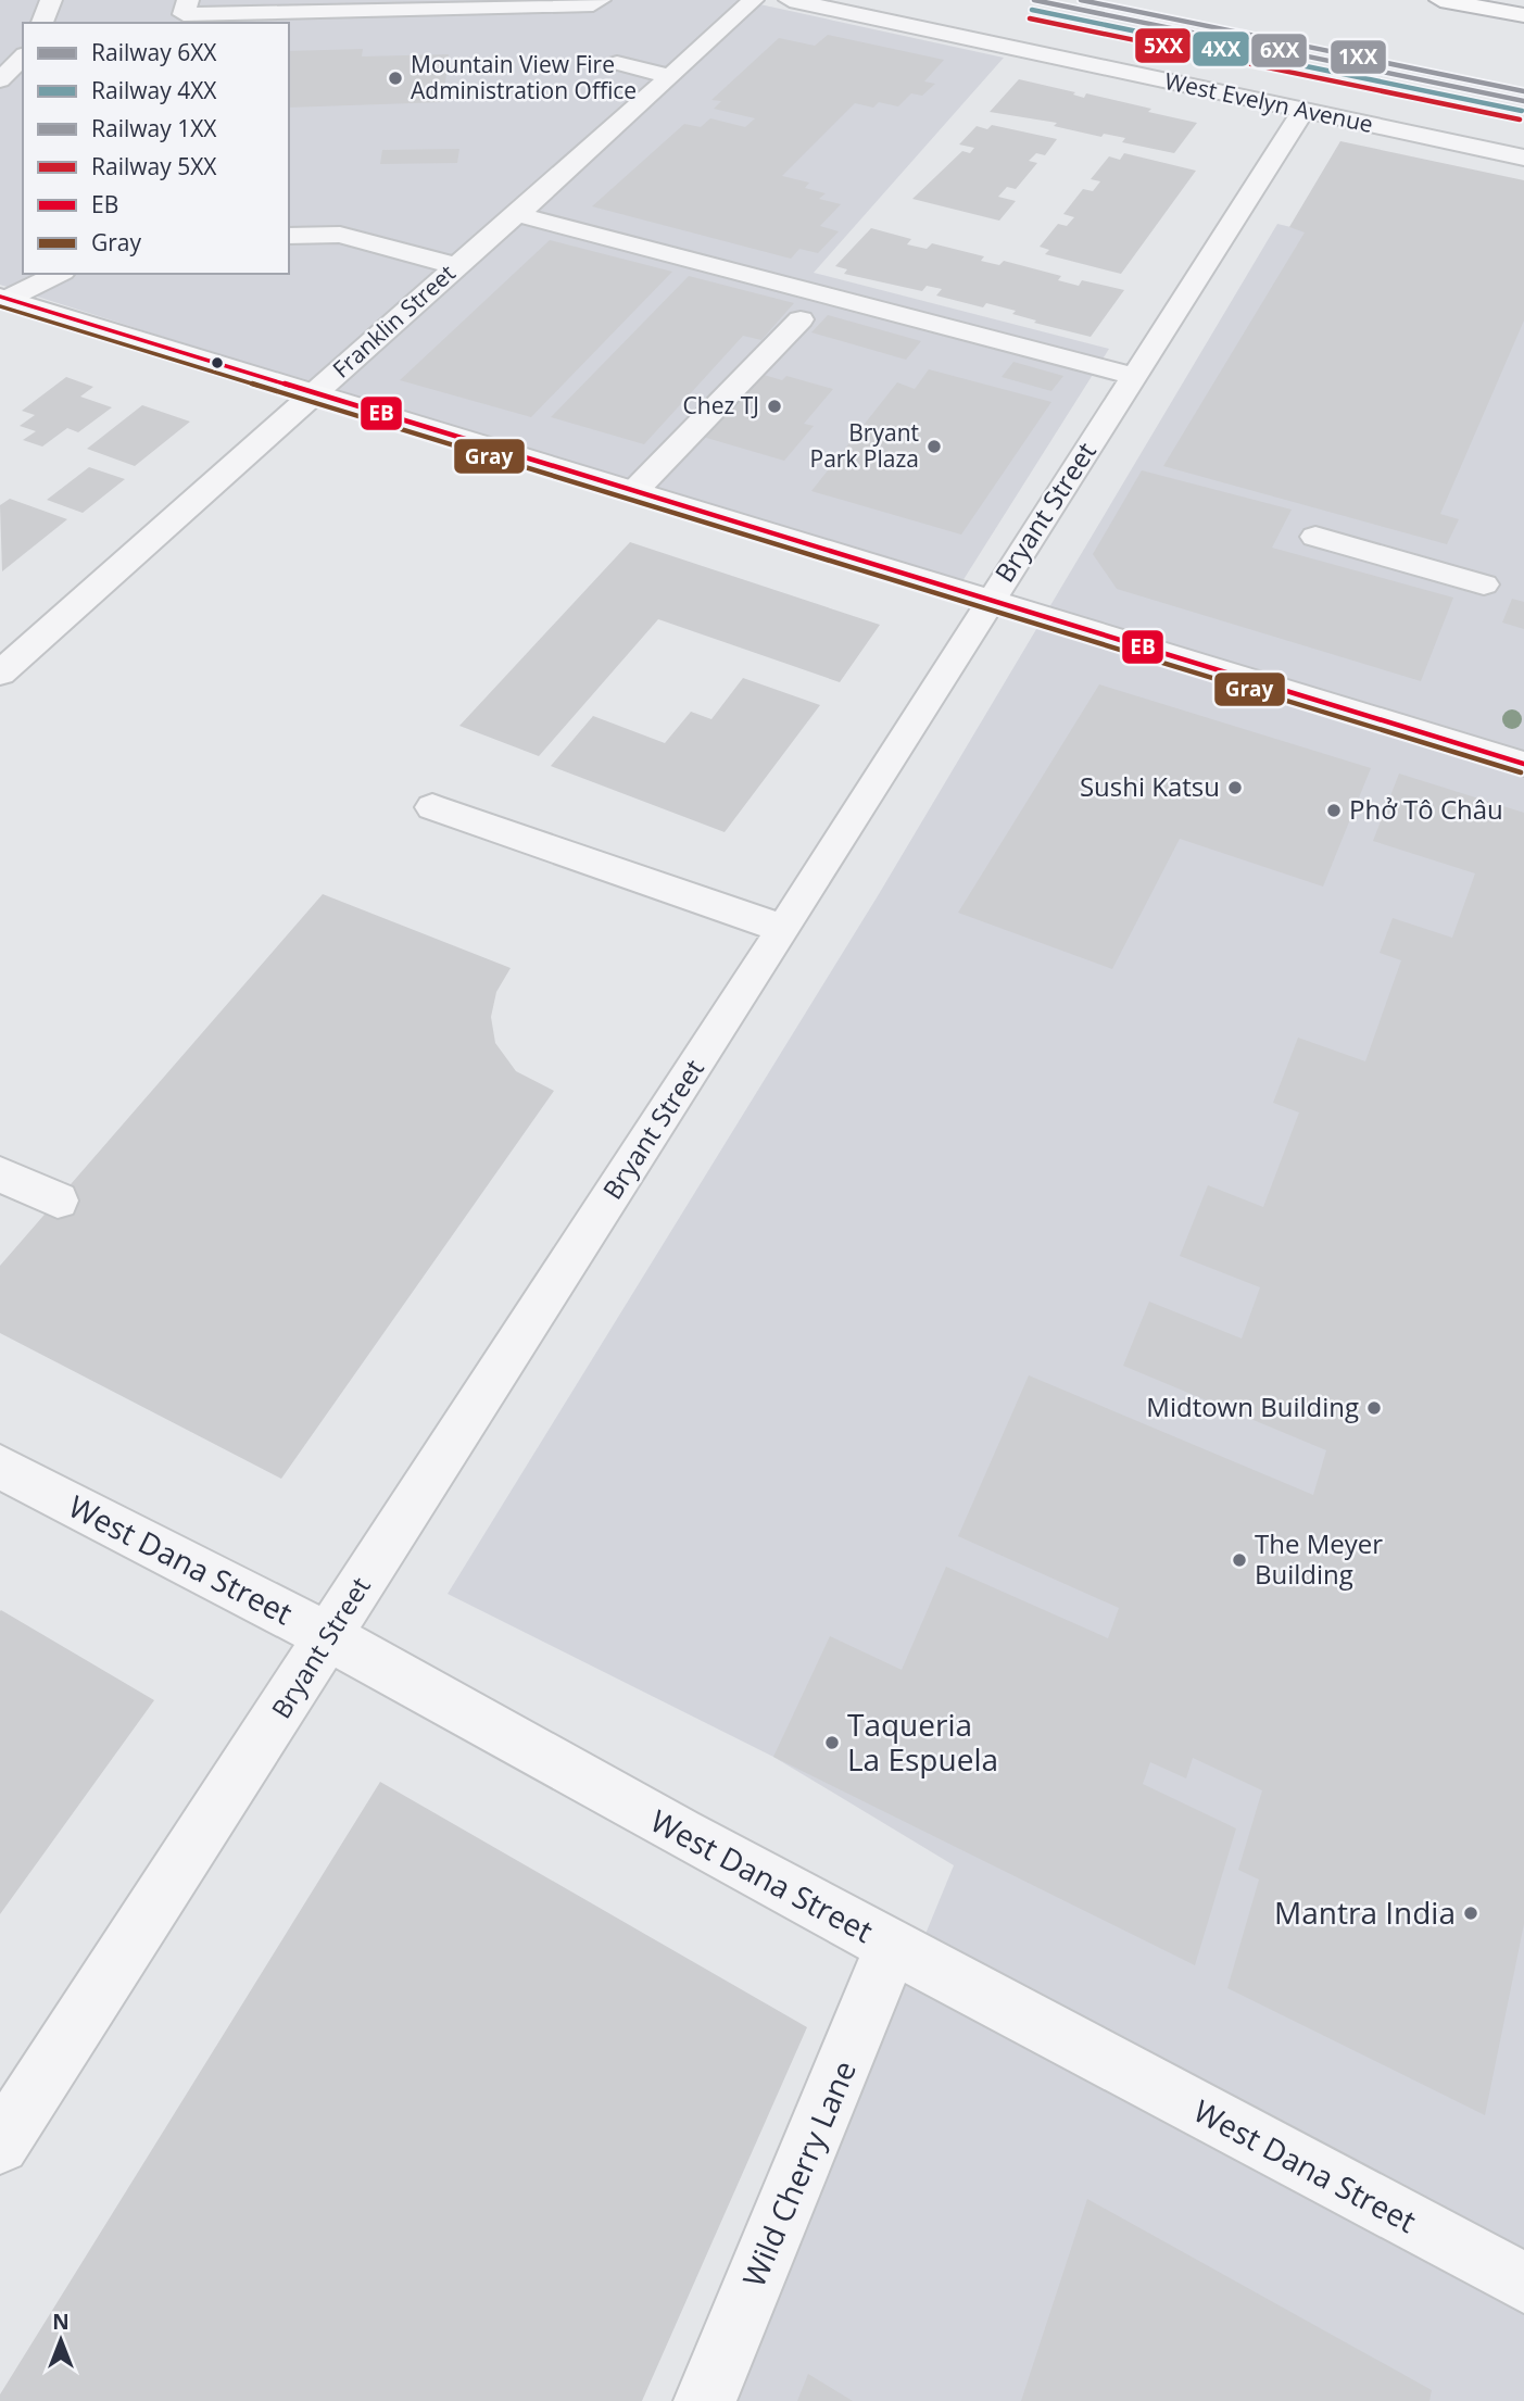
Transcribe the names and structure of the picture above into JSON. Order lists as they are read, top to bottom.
{
  "streets": {
    "street": [
      "West Evelyn Avenue",
      "Franklin Street",
      "Bryant Street",
      "West Dana Street",
      "Wild Cherry Lane"
    ]
  },
  "crossings": [
    ["West Evelyn Avenue", "Bryant Street"],
    ["Bryant Street", "West Dana Street"],
    ["West Dana Street", "Wild Cherry Lane"]
  ],
  "places": [
    "Mountain View Fire Administration Office",
    "Chez TJ",
    "Bryant Park Plaza",
    "Sushi Katsu",
    "Phở Tô Châu",
    "Midtown Building",
    "The Meyer Building",
    "Taqueria La Espuela",
    "Mantra India"
  ],
  "lines": [
    "rail line 6XX",
    "rail line 1XX",
    "rail line 4XX",
    "rail line 5XX",
    "transit line EB",
    "transit line Gray"
  ],
  "legend": [
    "Railway 6XX",
    "Railway 4XX",
    "Railway 1XX",
    "Railway 5XX",
    "EB",
    "Gray"
  ],
  "north": "top"
}
